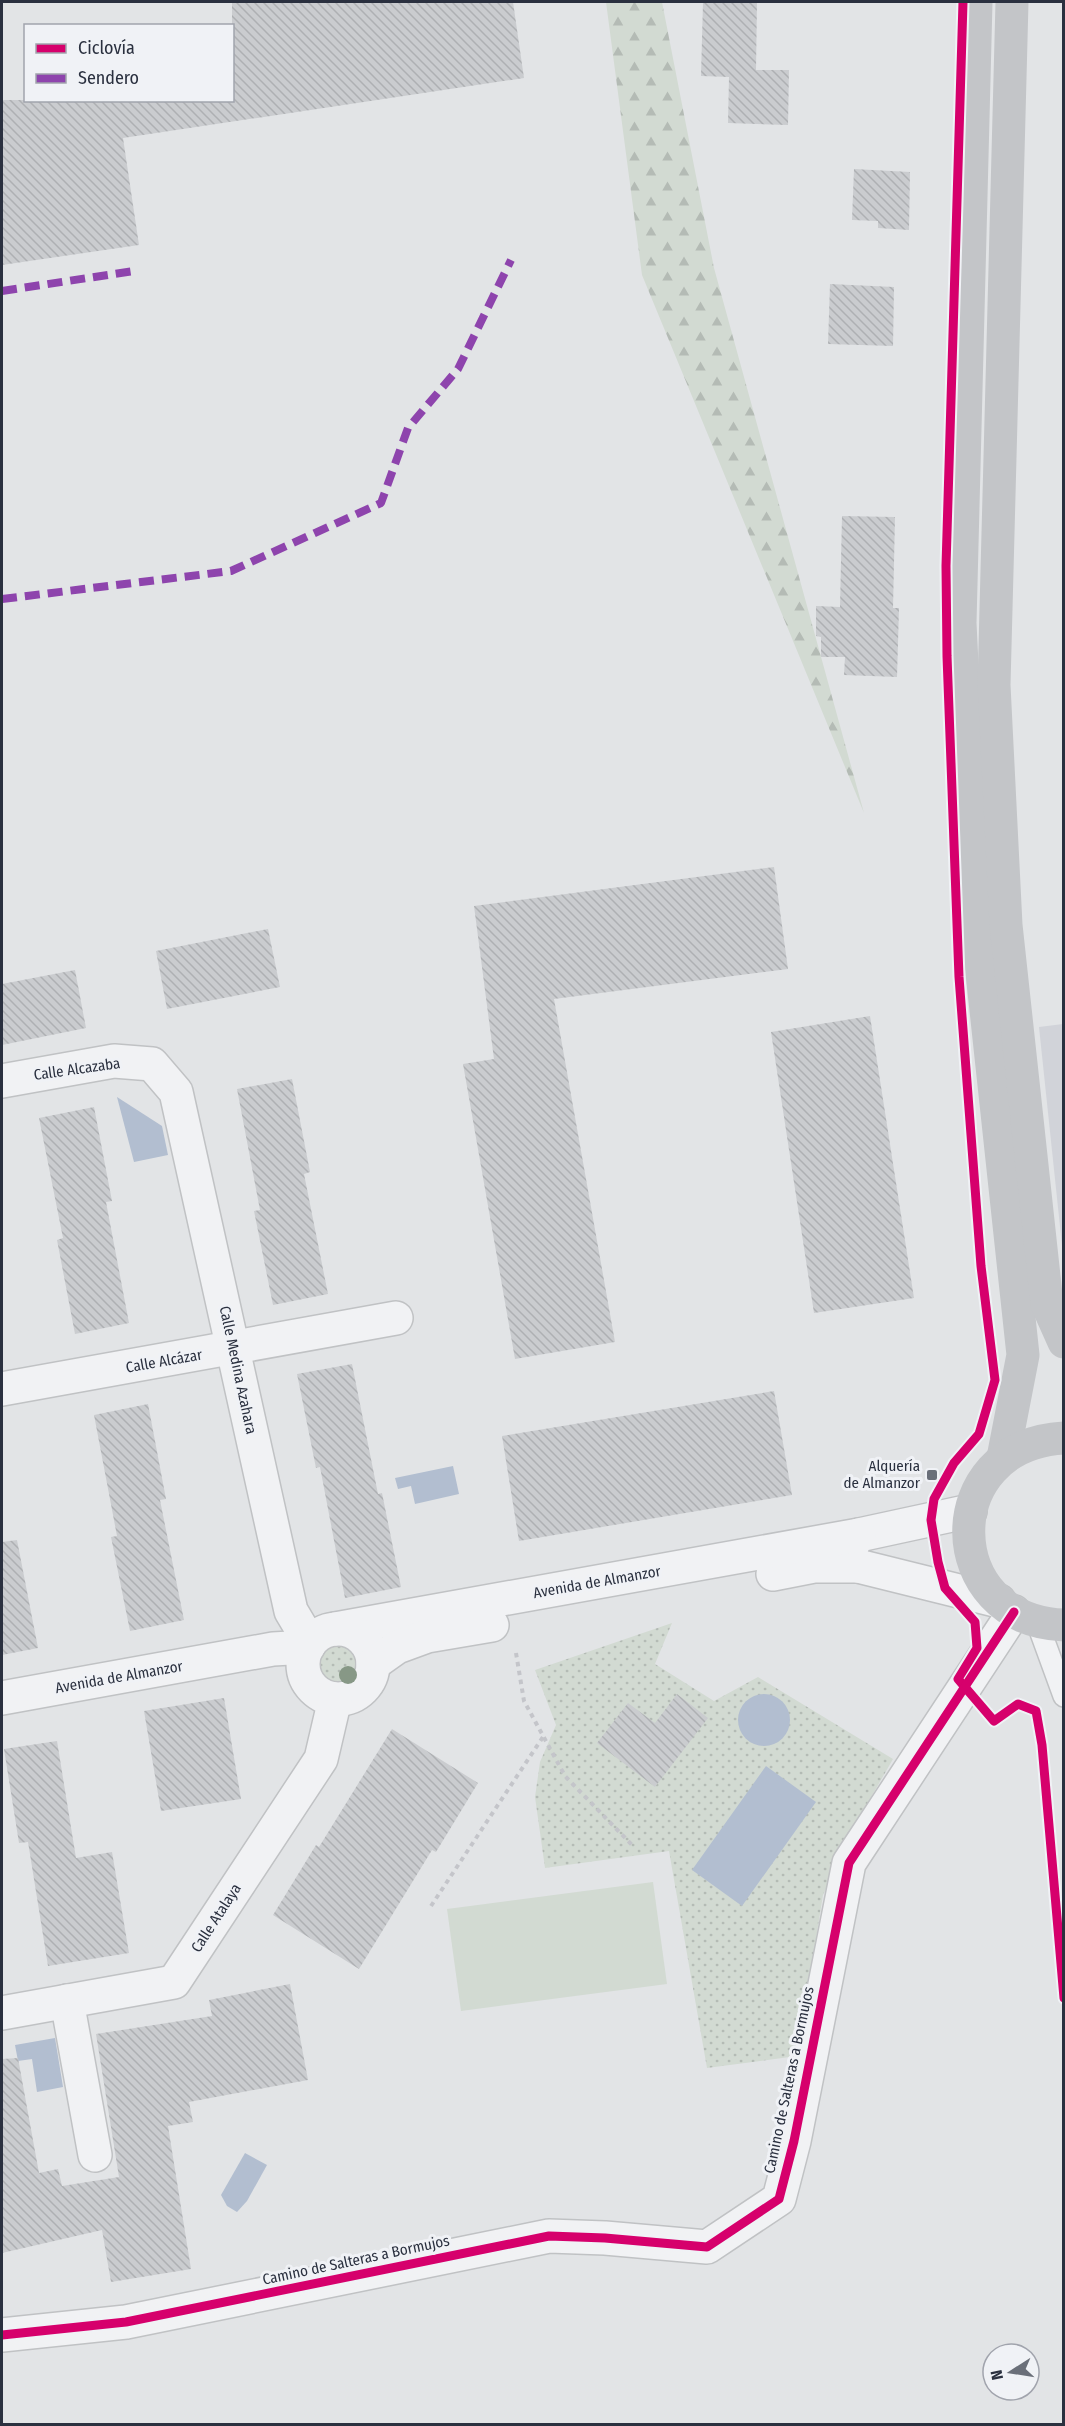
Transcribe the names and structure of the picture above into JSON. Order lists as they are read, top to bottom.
{
  "streets": {
    "street": [
      "Calle Alcazaba",
      "Calle Alcázar",
      "Calle Medina Azahara",
      "Avenida de Almanzor",
      "Calle Atalaya",
      "Camino de Salteras a Bormujos"
    ]
  },
  "crossings": [
    ["Calle Alcazaba", "Calle Medina Azahara"],
    ["Calle Alcázar", "Calle Medina Azahara"],
    ["Calle Medina Azahara", "Avenida de Almanzor"],
    ["Avenida de Almanzor", "Camino de Salteras a Bormujos"]
  ],
  "places": {
    "transit": ["Alquería de Almanzor"]
  },
  "legend": ["Ciclovía", "Sendero"],
  "north": "left"
}
